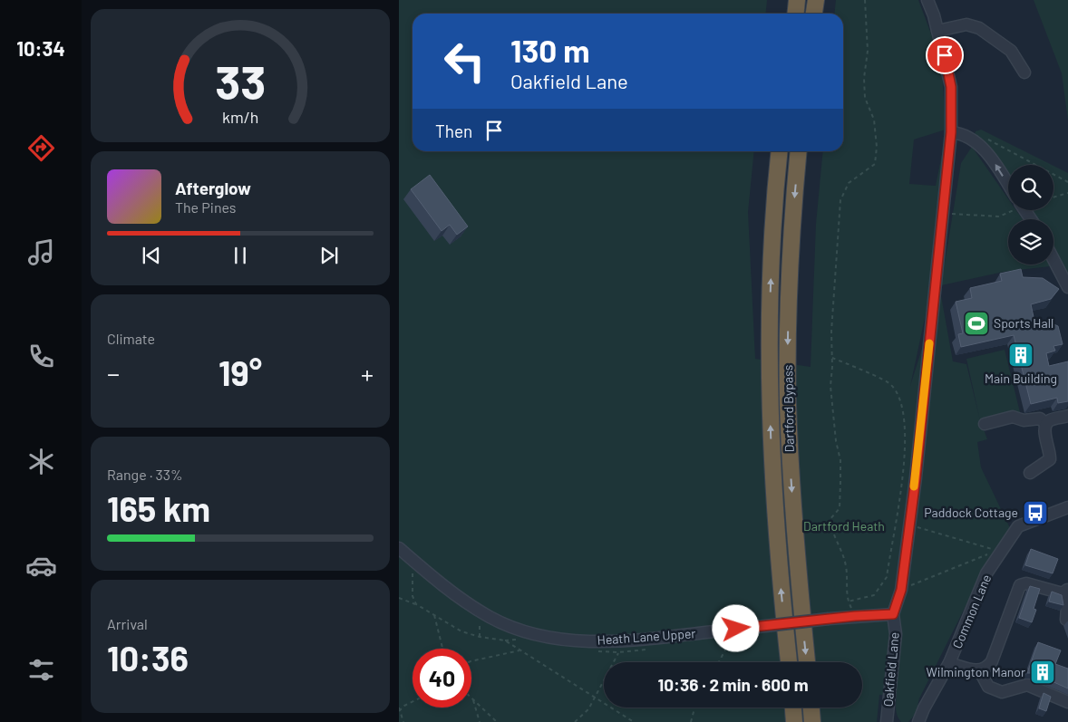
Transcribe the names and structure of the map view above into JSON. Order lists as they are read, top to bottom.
{
  "streets": {
    "highway": ["Dartford Bypass"],
    "street": ["Common Lane", "Heath Lane Upper", "Oakfield Lane"]
  },
  "crossings": [
    ["Heath Lane Upper", "Oakfield Lane"]
  ],
  "parks": ["Dartford Heath"],
  "places": {
    "sports": ["Sports Hall"],
    "building": ["Main Building", "Wilmington Manor"],
    "bus stop": ["Paddock Cottage"]
  },
  "page": {
    "tabs": "10:34",
    "turn": ["130 m", "Oakfield Lane"],
    "then": "Then",
    "song": ["Afterglow", "The Pines"],
    "tile": [
      "Climate",
      ["Range · 33%", "165 km"],
      ["Arrival", "10:36"]
    ],
    "heat": ["−", "19°", "+"],
    "limit": "40",
    "trip": "10:36 · 2 min · 600 m",
    "gauge": ["33", "km/h"]
  }
}
